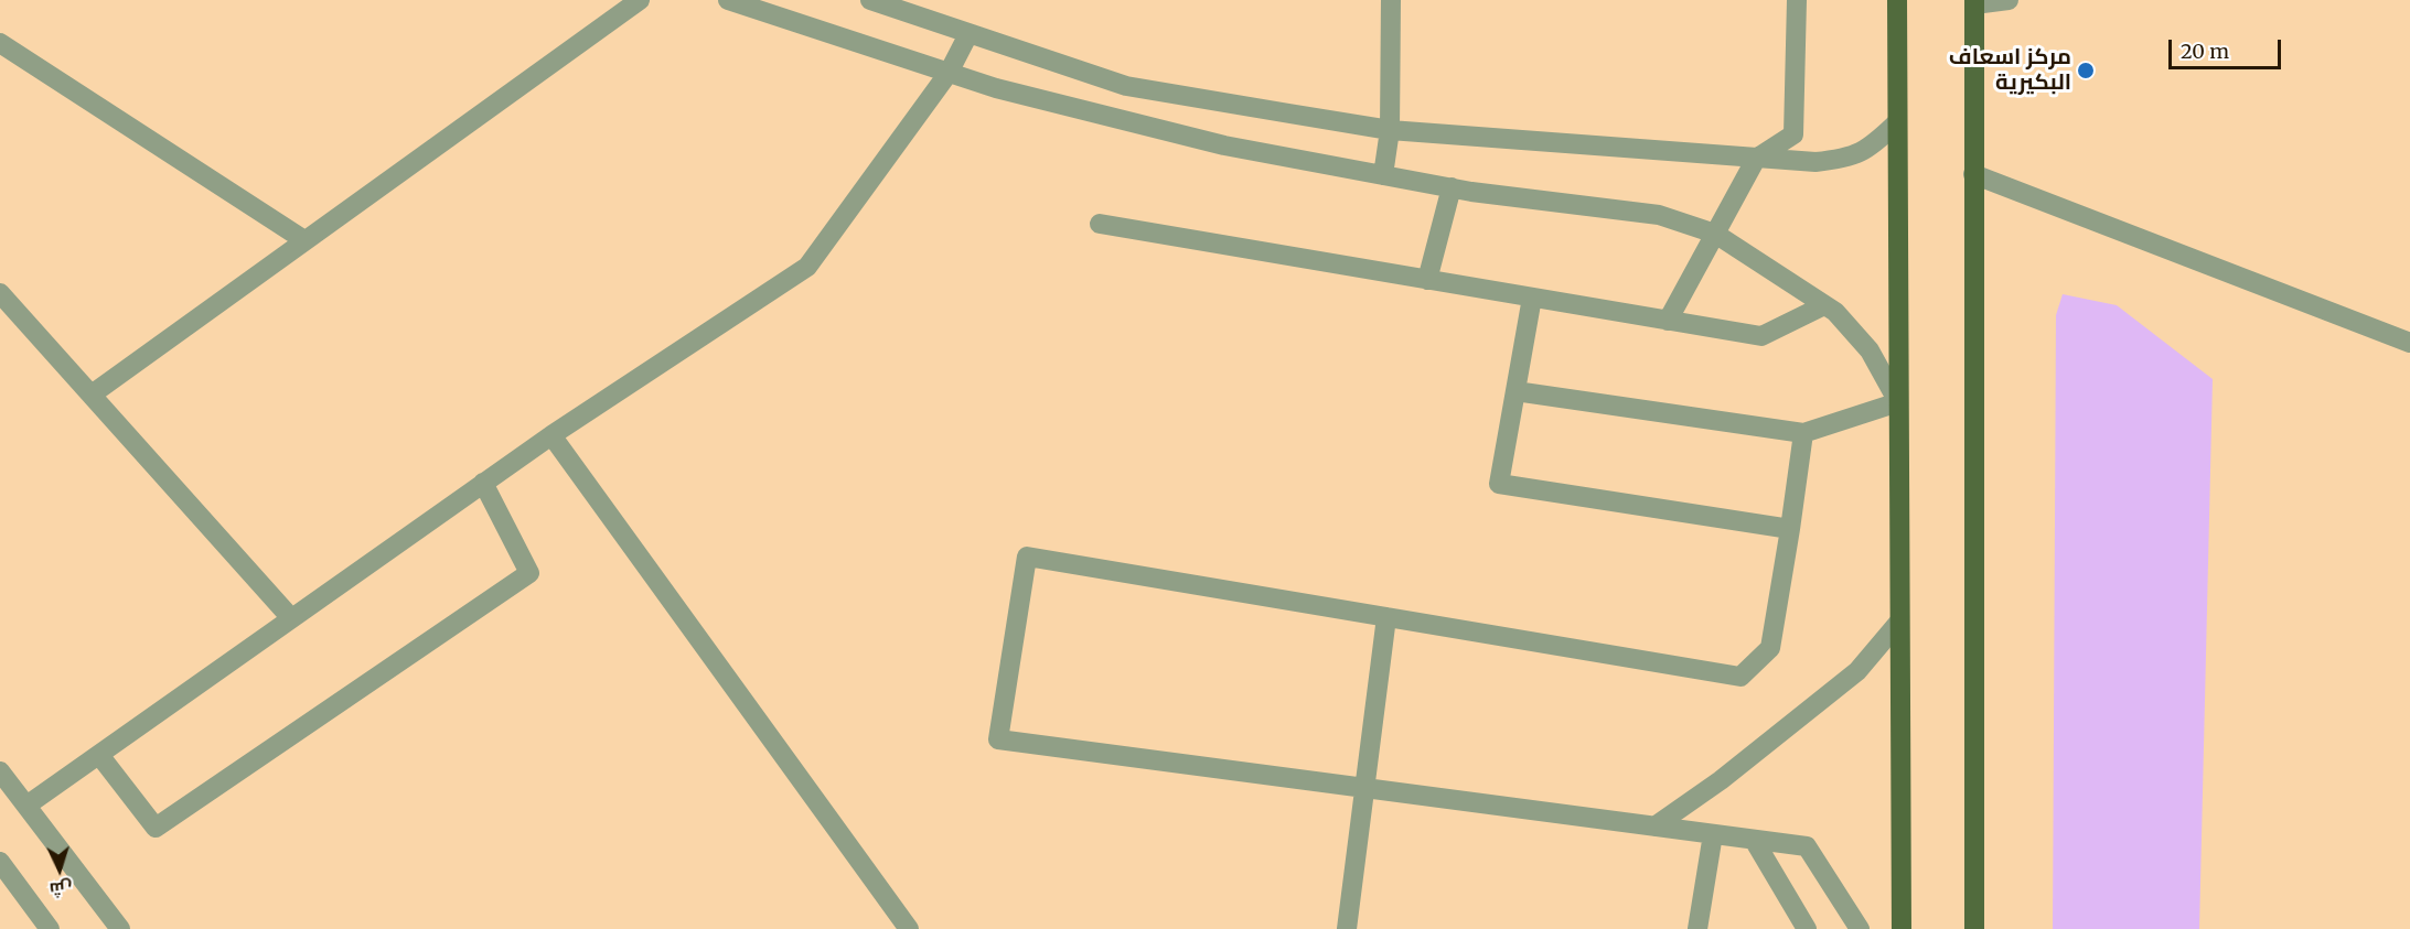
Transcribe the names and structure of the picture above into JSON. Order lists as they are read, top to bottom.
{
  "places": ["مركز اسعاف البكيرية"],
  "scale_bar": "20 m",
  "north": "bottom"
}
